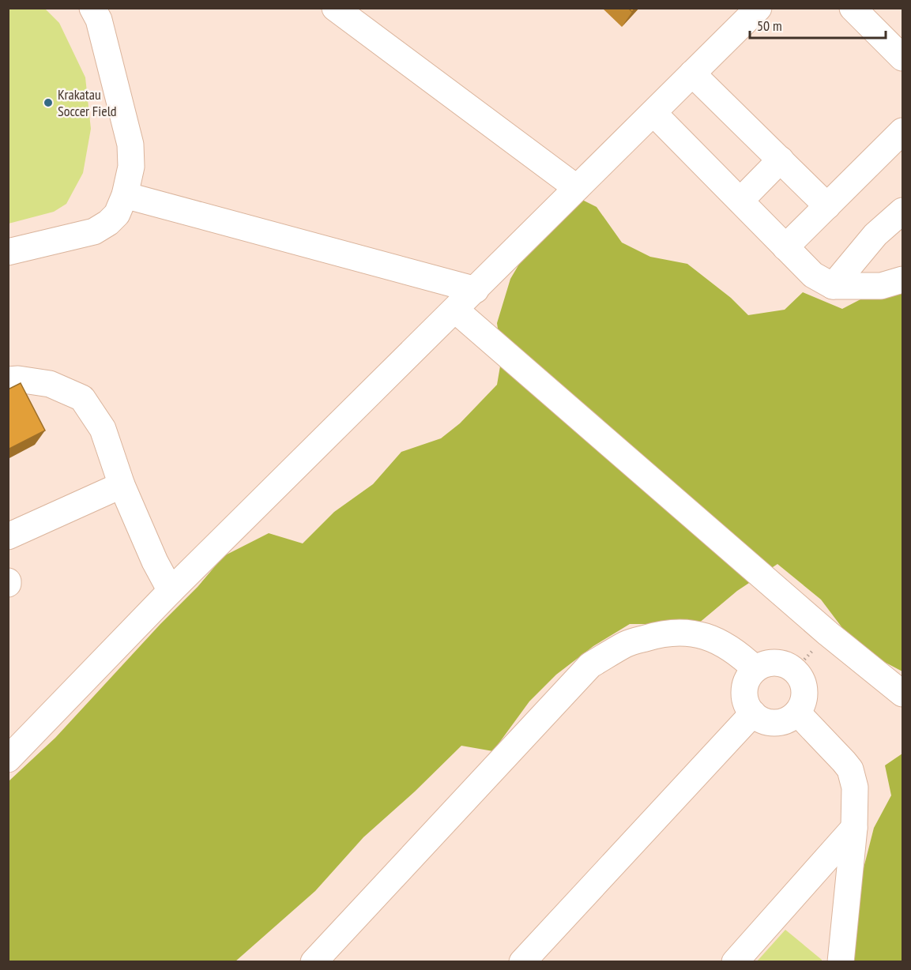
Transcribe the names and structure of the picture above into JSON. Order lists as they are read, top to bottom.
{
  "places": ["Krakatau Soccer Field"],
  "scale_bar": "50 m"
}
